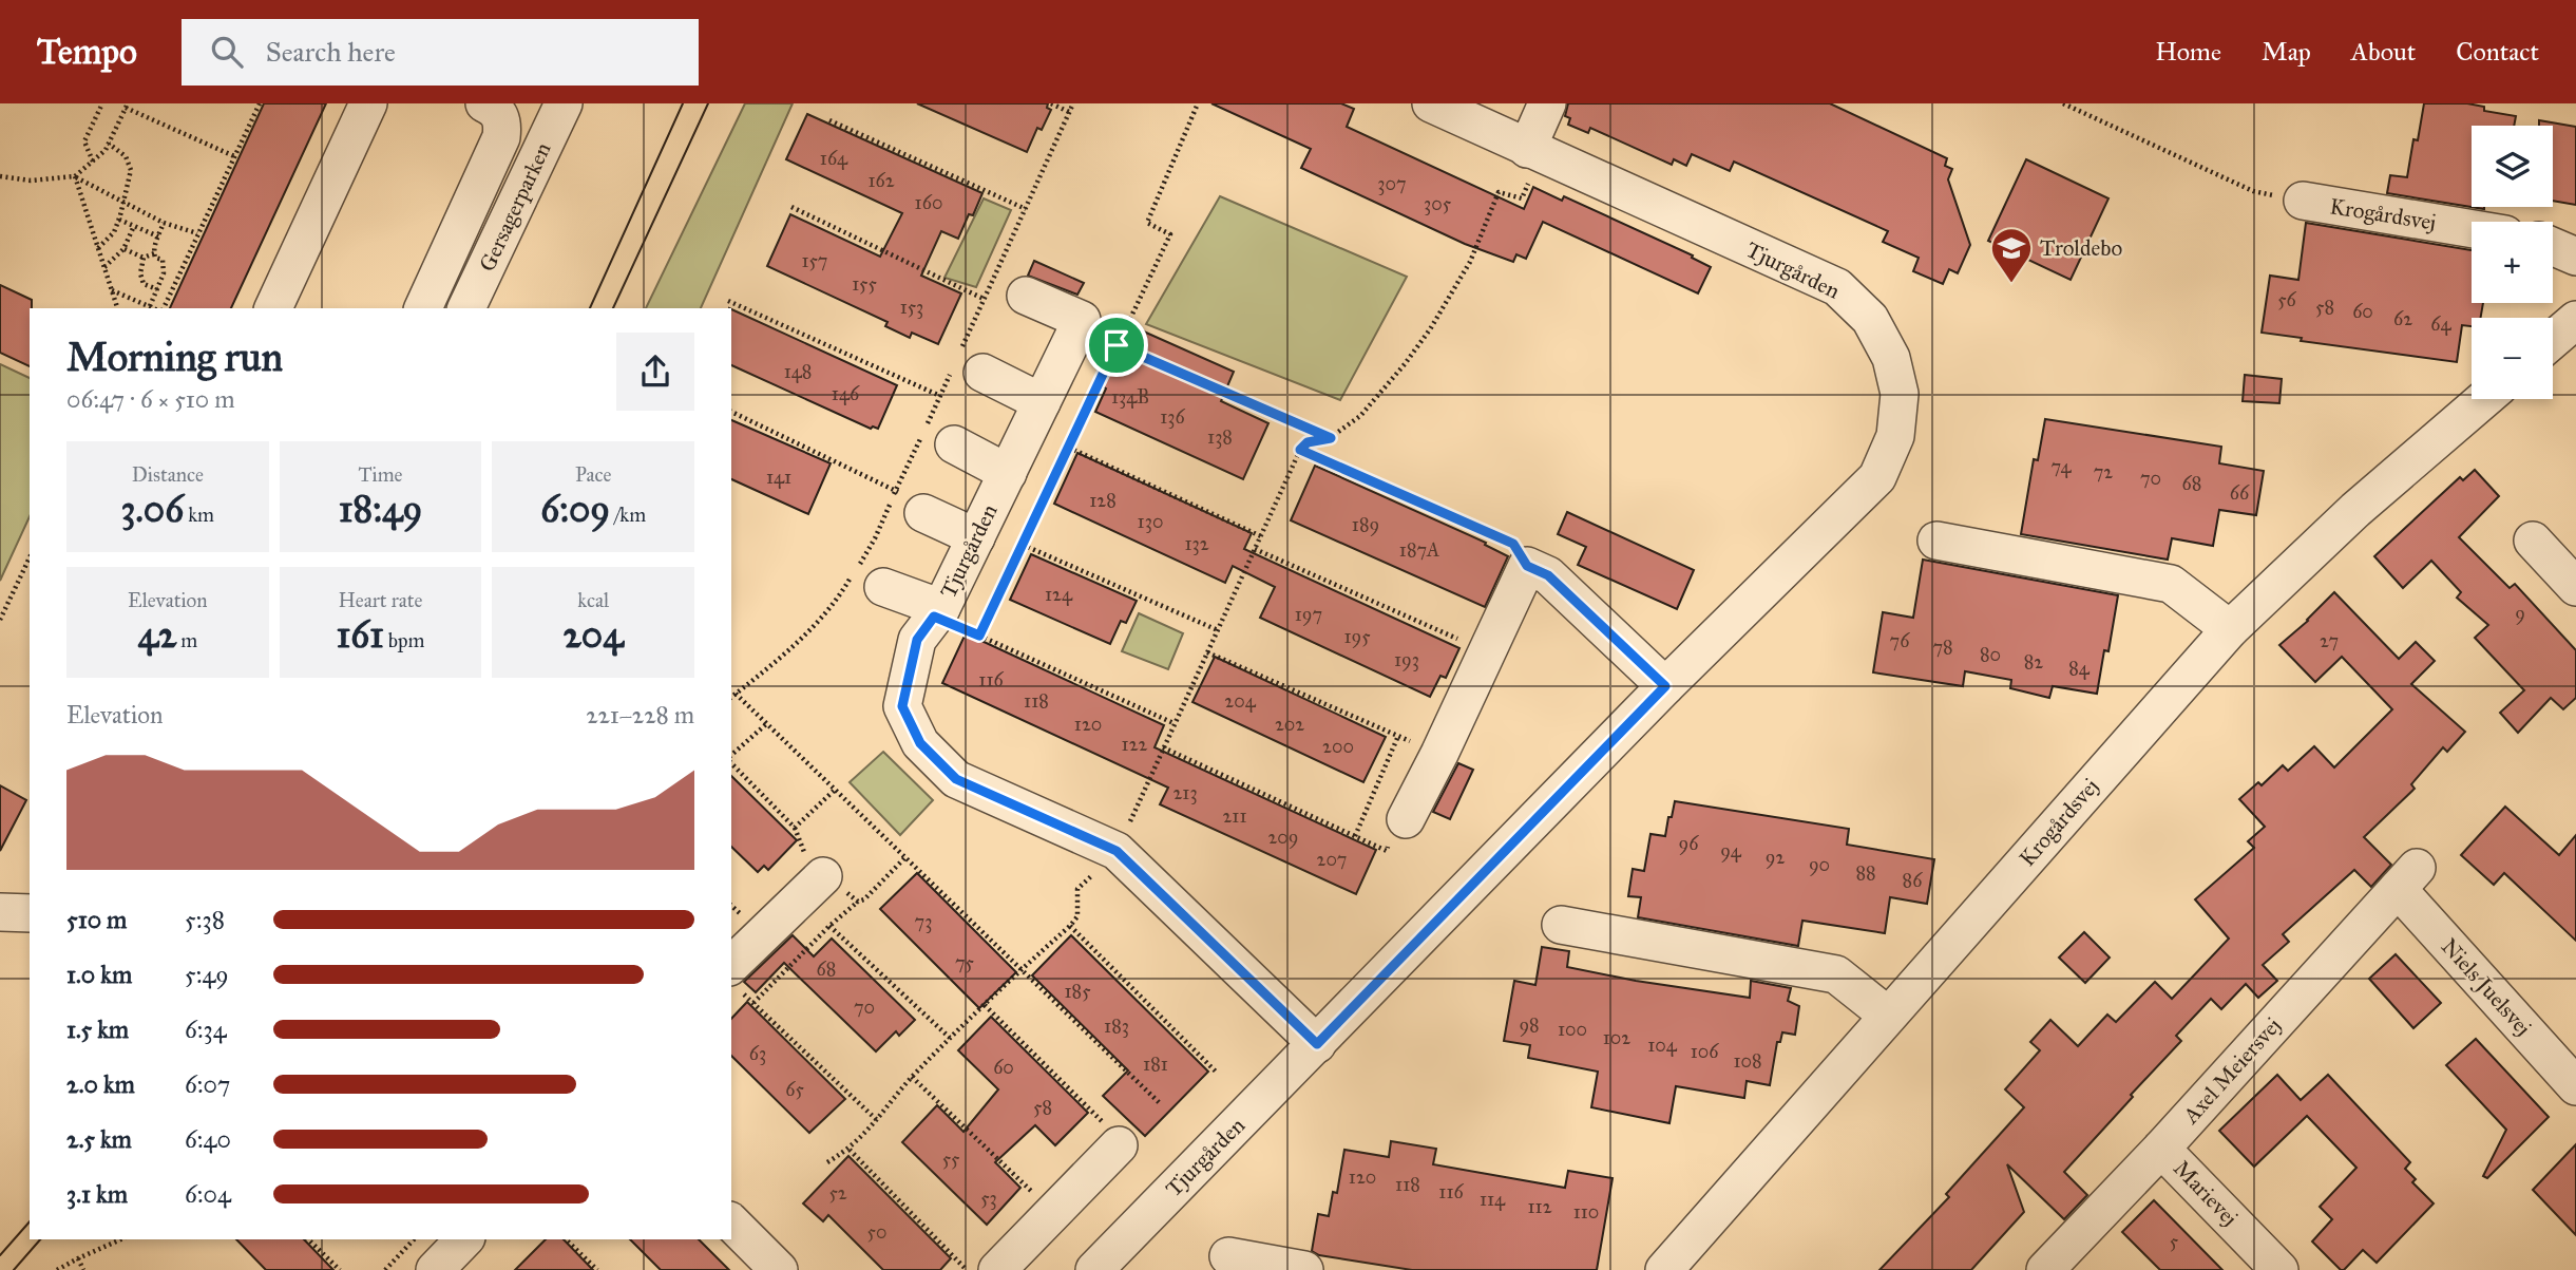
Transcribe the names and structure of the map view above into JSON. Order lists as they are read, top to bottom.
{
  "streets": {
    "street": [
      "Gersagerparken",
      "Krogårdsvej",
      "Tjurgården",
      "Niels Juelsvej",
      "Axel Meiersvej",
      "Marievej"
    ]
  },
  "crossings": [
    ["Niels Juelsvej", "Axel Meiersvej"],
    ["Axel Meiersvej", "Marievej"]
  ],
  "places": {
    "school or university": ["Troldebo"]
  },
  "house_numbers": [
    "164",
    "162",
    "307",
    "160",
    "305",
    "157",
    "155",
    "56",
    "153",
    "58",
    "60",
    "62",
    "64",
    "148",
    "146",
    "134B",
    "136",
    "138",
    "74",
    "72",
    "141",
    "70",
    "68",
    "66",
    "128",
    "130",
    "189",
    "132",
    "187A",
    "124",
    "9",
    "197",
    "195",
    "76",
    "27",
    "78",
    "80",
    "193",
    "82",
    "84",
    "116",
    "118",
    "204",
    "120",
    "202",
    "122",
    "200",
    "213",
    "211",
    "209",
    "96",
    "94",
    "92",
    "207",
    "90",
    "88",
    "86",
    "73",
    "75",
    "68",
    "185",
    "70",
    "98",
    "183",
    "100",
    "102",
    "104",
    "106",
    "63",
    "108",
    "181",
    "60",
    "65",
    "58",
    "55",
    "120",
    "118",
    "116",
    "52",
    "53",
    "114",
    "112",
    "110",
    "50",
    "5"
  ],
  "page": {
    "header": "Tempo",
    "search": "Search here",
    "nav": [
      "Home",
      "Map",
      "About",
      "Contact"
    ],
    "map_buttons": ["+", "−"],
    "heading": ["Morning run", "06:47 · 6 × 510 m"],
    "stats": [
      ["Distance", "3.06 km"],
      ["Time", "18:49"],
      ["Pace", "6:09 /km"],
      ["Elevation", "42 m"],
      ["Heart rate", "161 bpm"],
      ["kcal", "204"]
    ],
    "chart": ["Elevation", "221–228 m"],
    "list": [
      {
        "name": "510 m",
        "note": "5:38"
      },
      {
        "name": "1.0 km",
        "note": "5:49"
      },
      {
        "name": "1.5 km",
        "note": "6:34"
      },
      {
        "name": "2.0 km",
        "note": "6:07"
      },
      {
        "name": "2.5 km",
        "note": "6:40"
      },
      {
        "name": "3.1 km",
        "note": "6:04"
      }
    ]
  }
}
